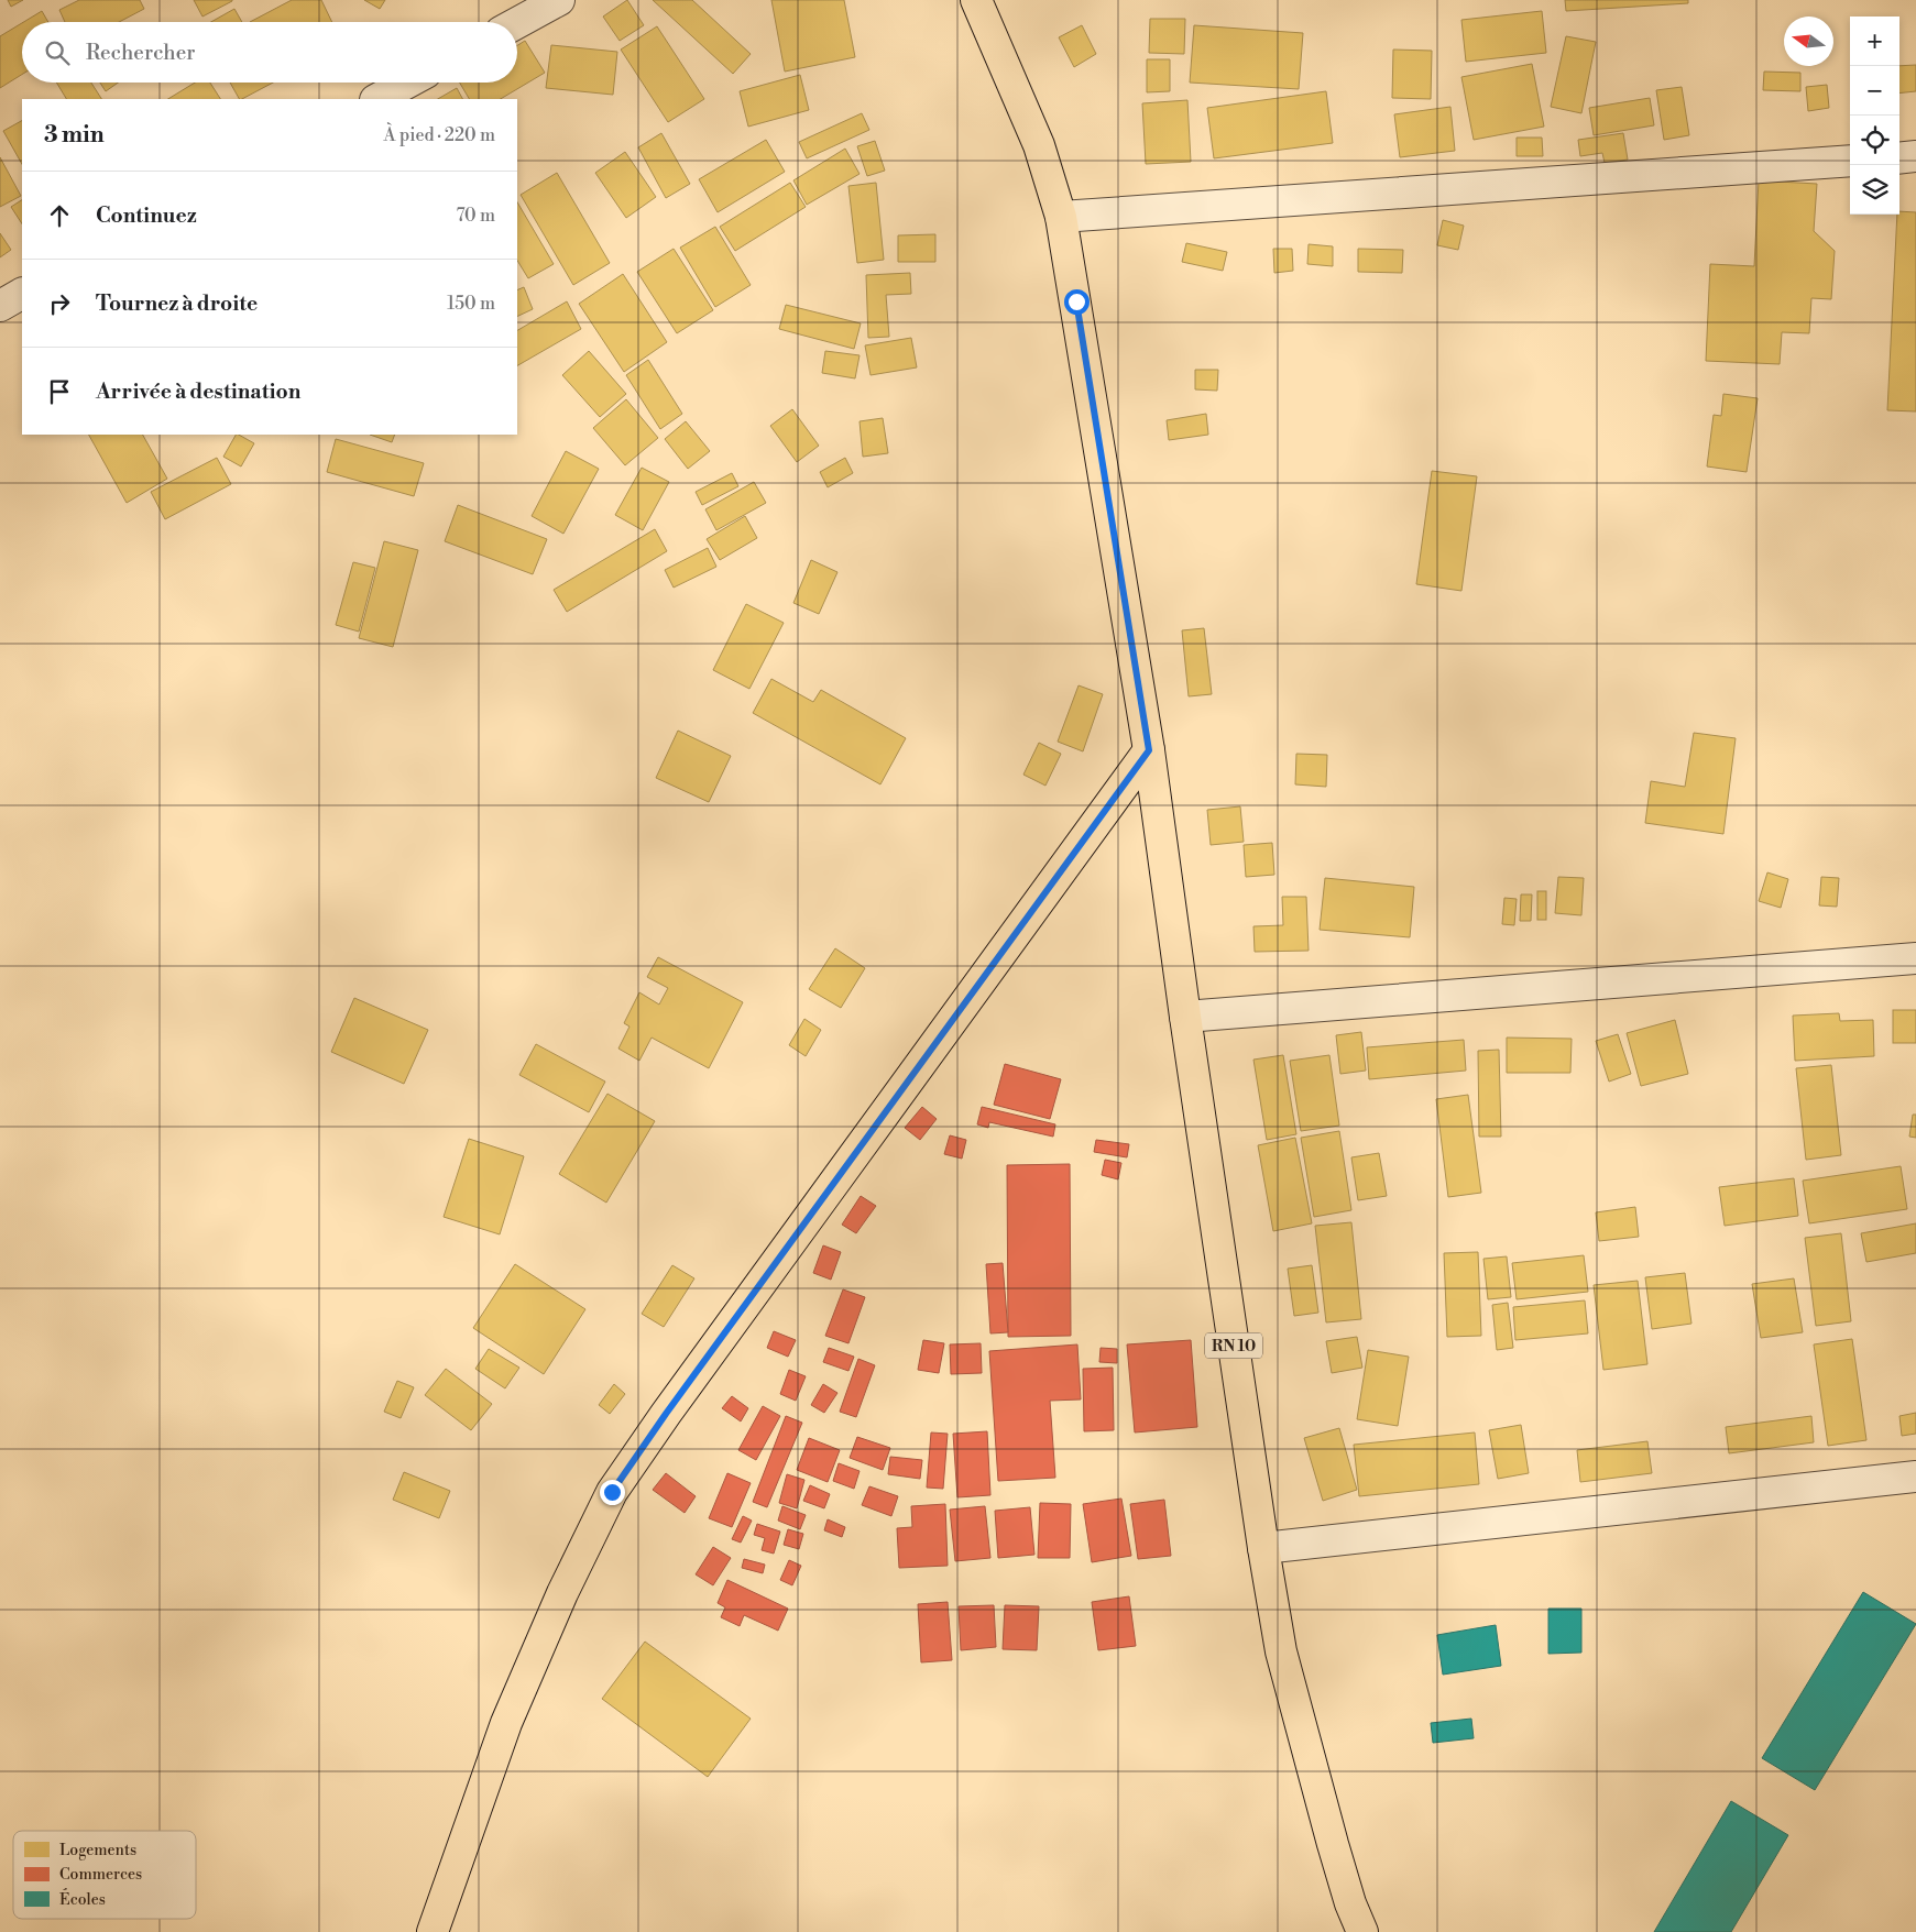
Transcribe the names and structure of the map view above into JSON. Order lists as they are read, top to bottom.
{
  "streets": {
    "main road": ["RN 10"]
  },
  "legend": ["Logements", "Commerces", "Écoles"],
  "north": "left",
  "page": {
    "map_buttons": ["+", "−"],
    "search": "Rechercher",
    "heading": ["3 min", "À pied · 220 m"],
    "list": [
      ["Continuez", "70 m"],
      ["Tournez à droite", "150 m"],
      "Arrivée à destination"
    ]
  }
}
